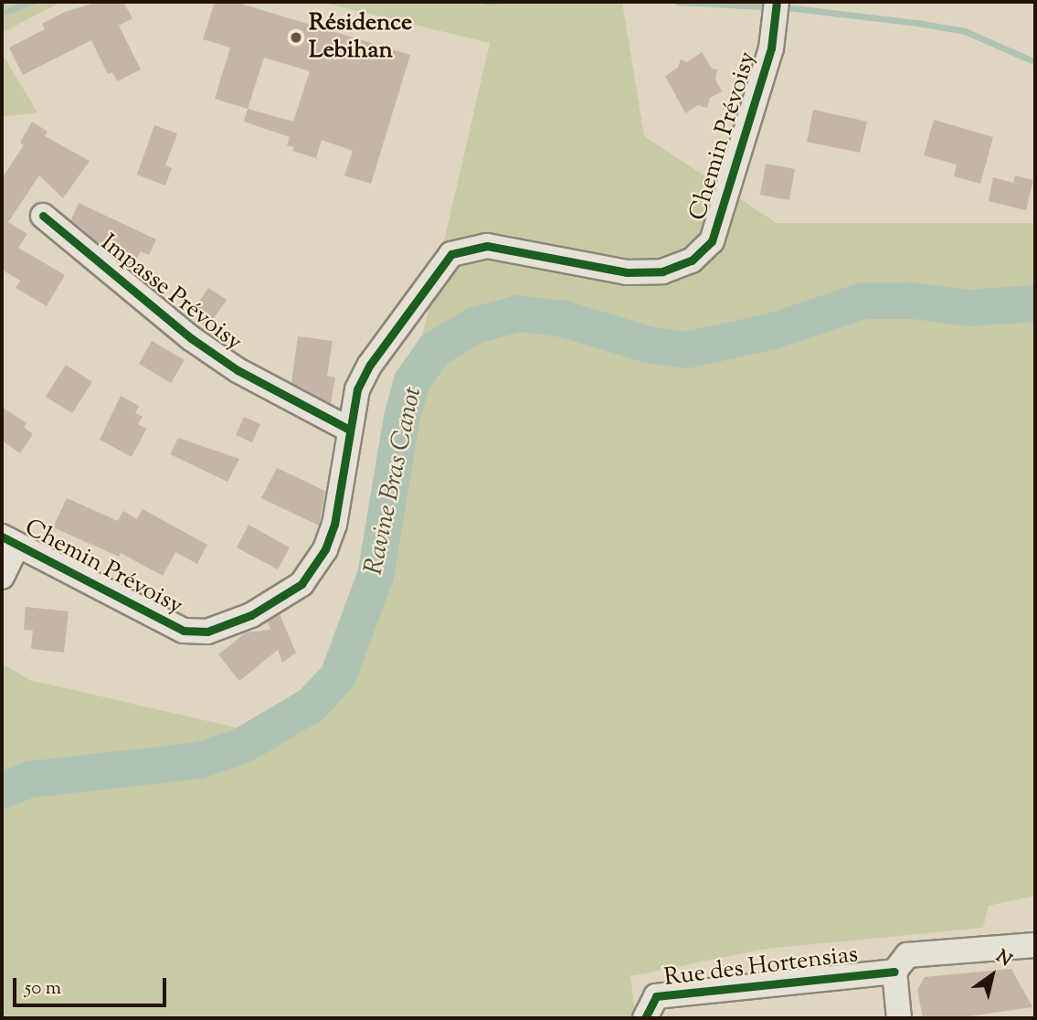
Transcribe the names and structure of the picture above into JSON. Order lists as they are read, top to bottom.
{
  "streets": {
    "street": ["Chemin Prévoisy", "Impasse Prévoisy", "Rue des Hortensias"]
  },
  "crossings": [
    ["Chemin Prévoisy", "Impasse Prévoisy"]
  ],
  "water": ["Ravine Bras Canot"],
  "places": ["Résidence Lebihan"],
  "scale_bar": "50 m",
  "north": "top right"
}
